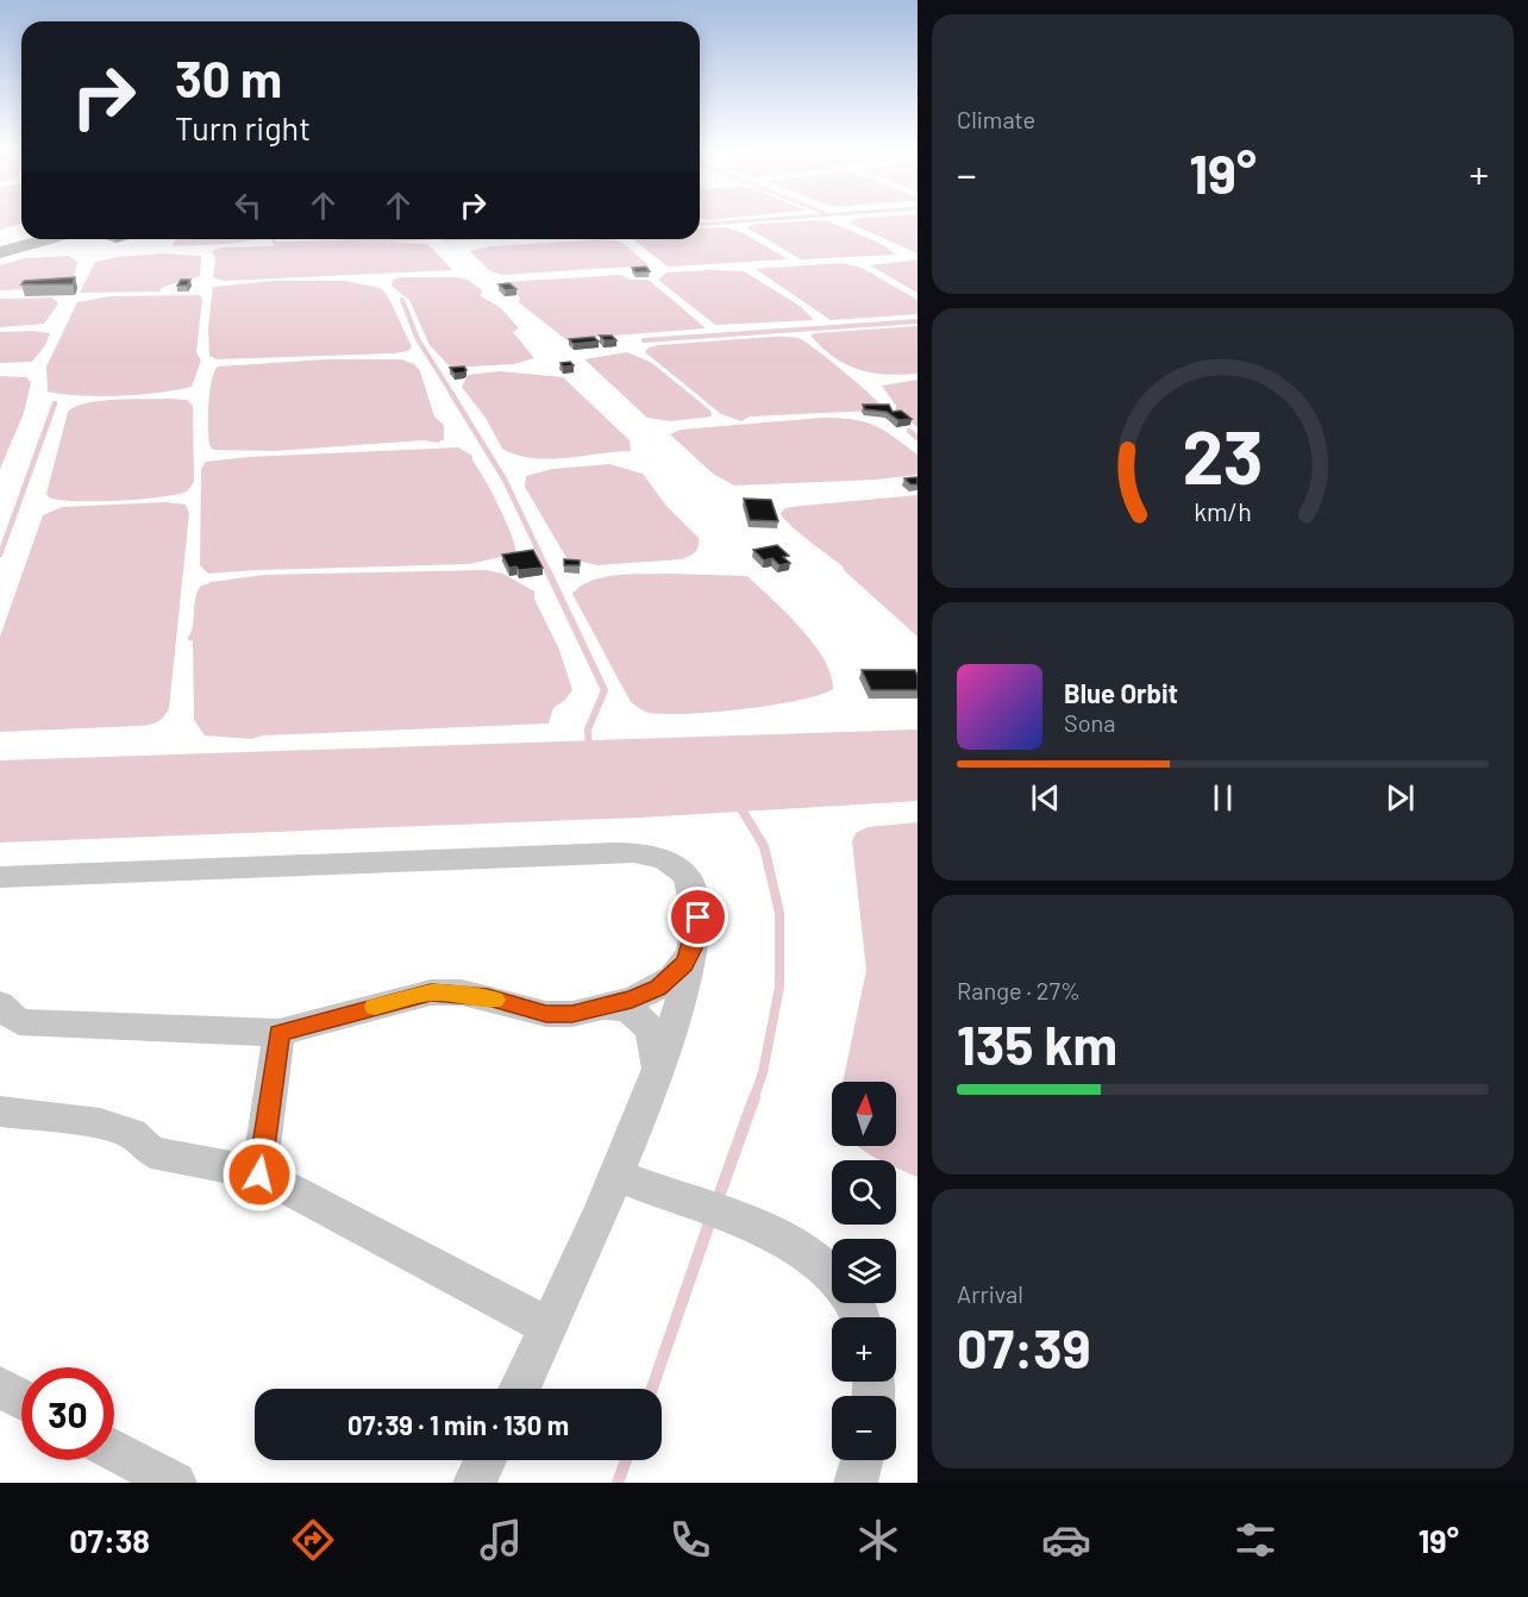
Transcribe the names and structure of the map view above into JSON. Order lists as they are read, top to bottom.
{
  "north": "top",
  "page": {
    "tile": [
      "Climate",
      ["Range · 27%", "135 km"],
      ["Arrival", "07:39"]
    ],
    "turn": ["30 m", "Turn right"],
    "heat": ["−", "19°", "+"],
    "song": ["Blue Orbit", "Sona"],
    "map_buttons": ["+", "−"],
    "limit": "30",
    "trip": "07:39 · 1 min · 130 m",
    "tabs": ["07:38", "19°"],
    "gauge": ["23", "km/h"]
  }
}
